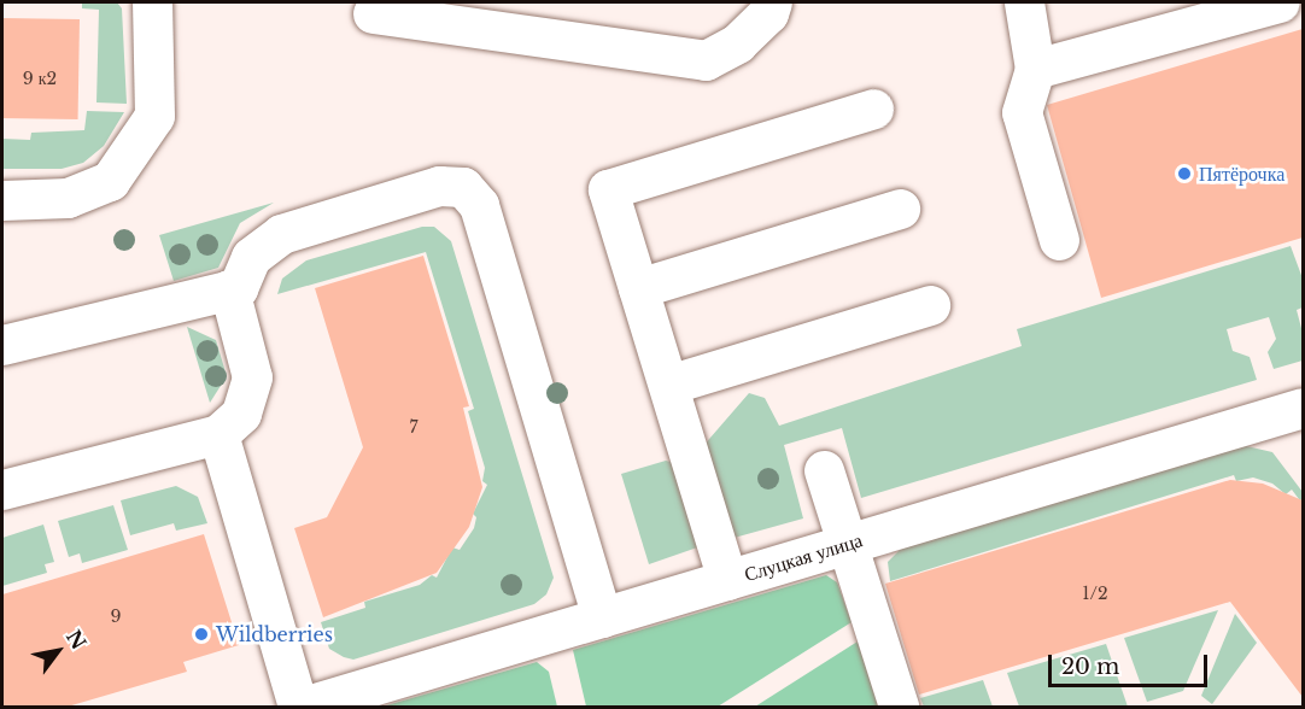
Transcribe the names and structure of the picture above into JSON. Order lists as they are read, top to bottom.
{
  "streets": {
    "street": ["Слуцкая улица"]
  },
  "places": ["Пятёрочка", "Wildberries"],
  "house_numbers": [
    "9 к2",
    "7",
    "1/2",
    "9"
  ],
  "scale_bar": "20 m",
  "north": "top right"
}
